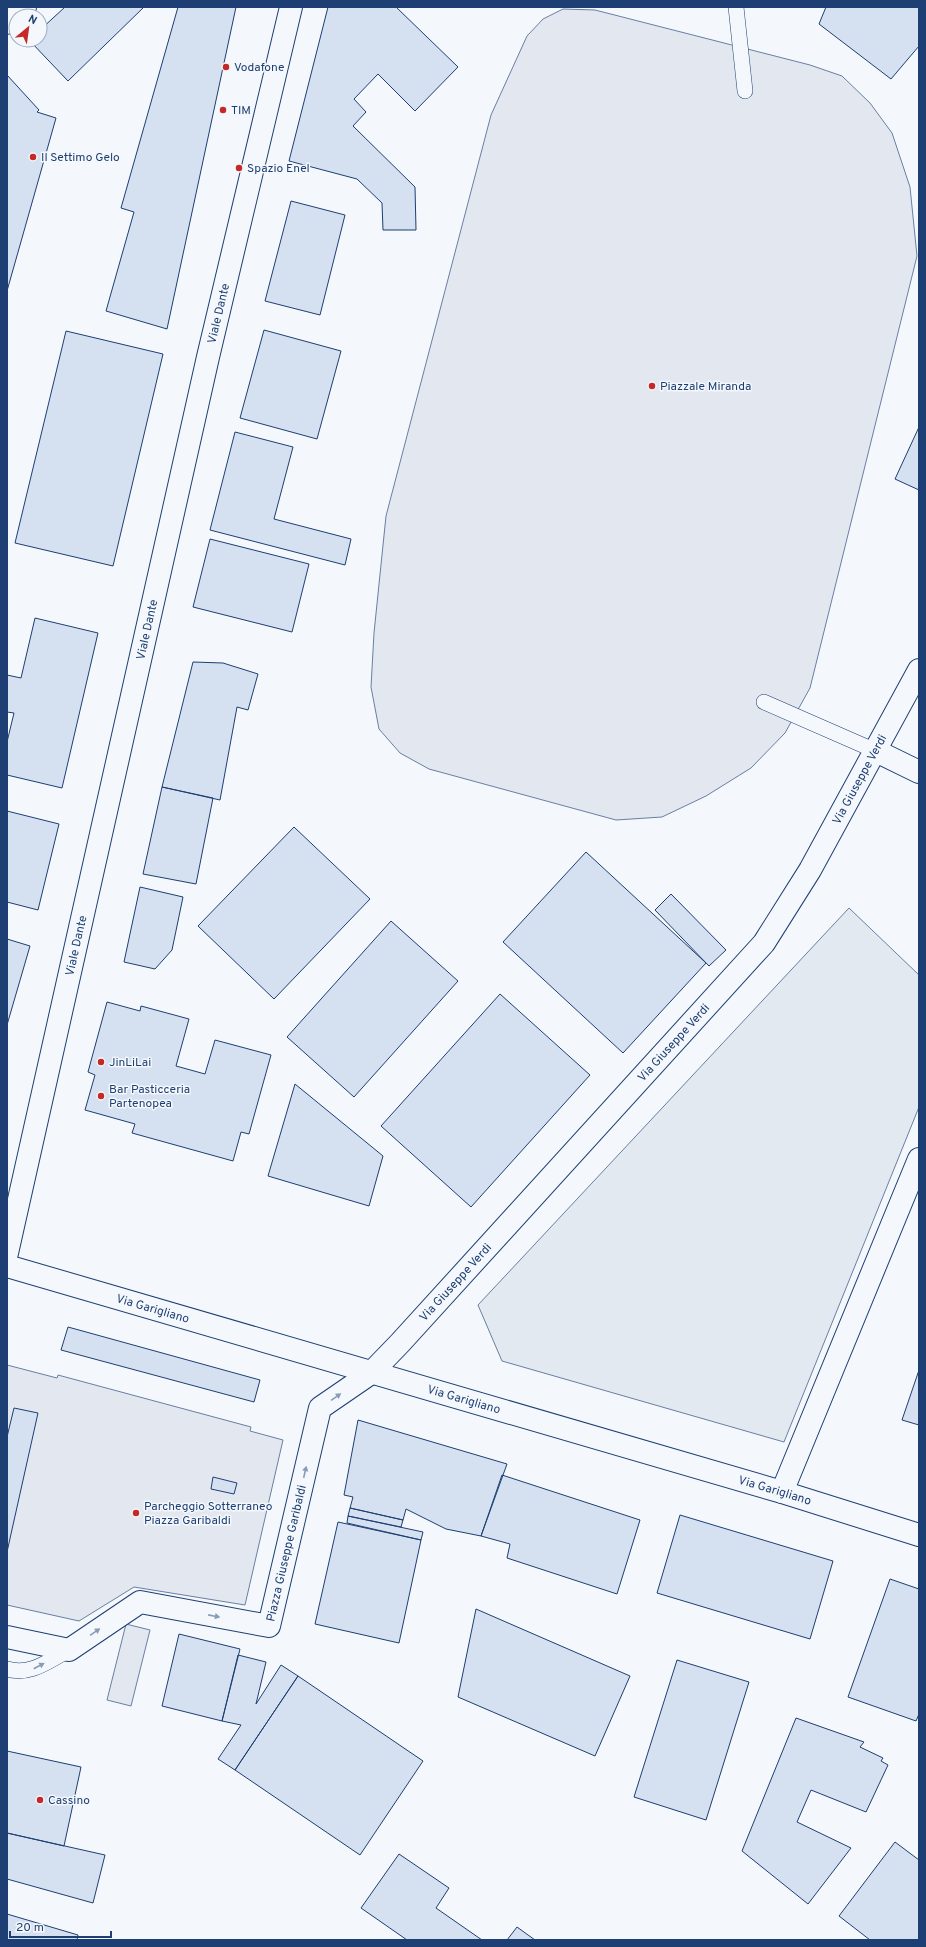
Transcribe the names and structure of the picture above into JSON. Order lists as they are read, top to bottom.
{
  "streets": {
    "street": [
      "Viale Dante",
      "Via Giuseppe Verdi",
      "Via Garigliano",
      "Piazza Giuseppe Garibaldi"
    ]
  },
  "crossings": [
    ["Via Giuseppe Verdi", "Via Garigliano"],
    ["Via Giuseppe Verdi", "Piazza Giuseppe Garibaldi"],
    ["Via Garigliano", "Piazza Giuseppe Garibaldi"]
  ],
  "one_way": ["Piazza Giuseppe Garibaldi"],
  "places": [
    "Vodafone",
    "TIM",
    "Il Settimo Gelo",
    "Spazio Enel",
    "Piazzale Miranda",
    "JinLiLai",
    "Bar Pasticceria Partenopea",
    "Parcheggio Sotterraneo Piazza Garibaldi",
    "Cassino"
  ],
  "scale_bar": "20 m",
  "north": "top right"
}
